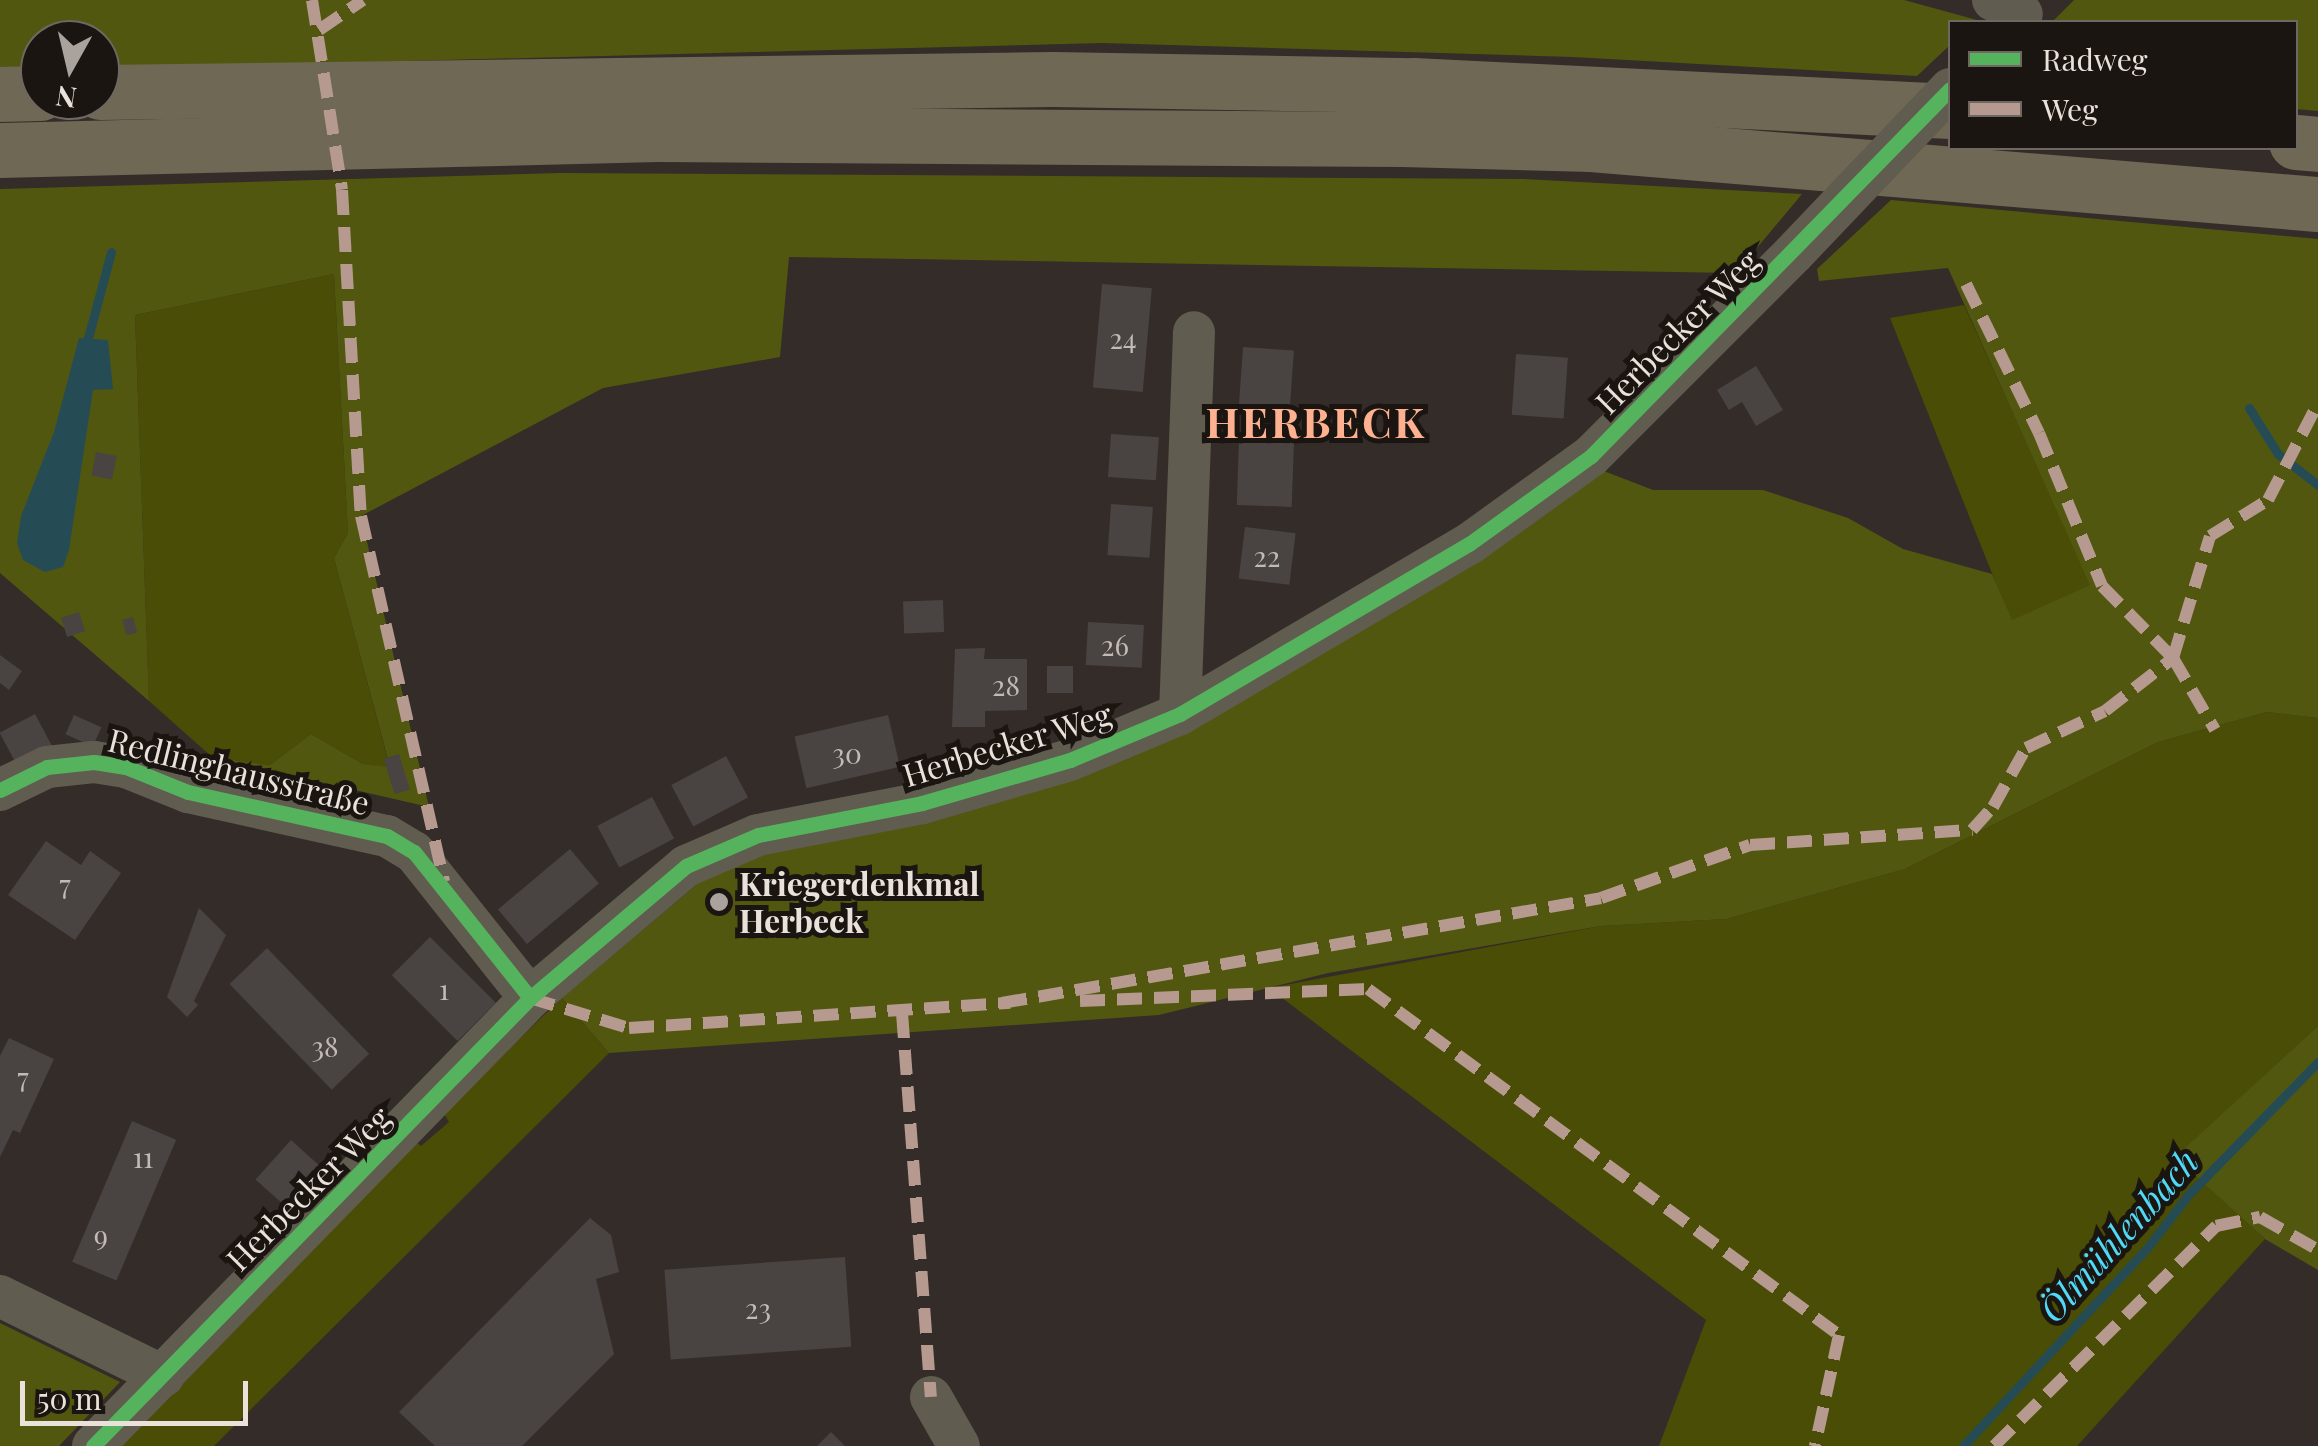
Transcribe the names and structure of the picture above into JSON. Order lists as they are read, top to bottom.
{
  "streets": {
    "street": ["Herbecker Weg", "Redlinghausstraße"]
  },
  "crossings": [
    ["Herbecker Weg", "Redlinghausstraße"]
  ],
  "districts": ["HERBECK"],
  "water": ["Ölmühlenbach"],
  "places": ["Kriegerdenkmal Herbeck"],
  "house_numbers": [
    "24",
    "22",
    "26",
    "28",
    "30",
    "7",
    "1",
    "38",
    "7",
    "11",
    "9",
    "23"
  ],
  "legend": ["Radweg", "Weg"],
  "scale_bar": "50 m",
  "north": "bottom"
}
